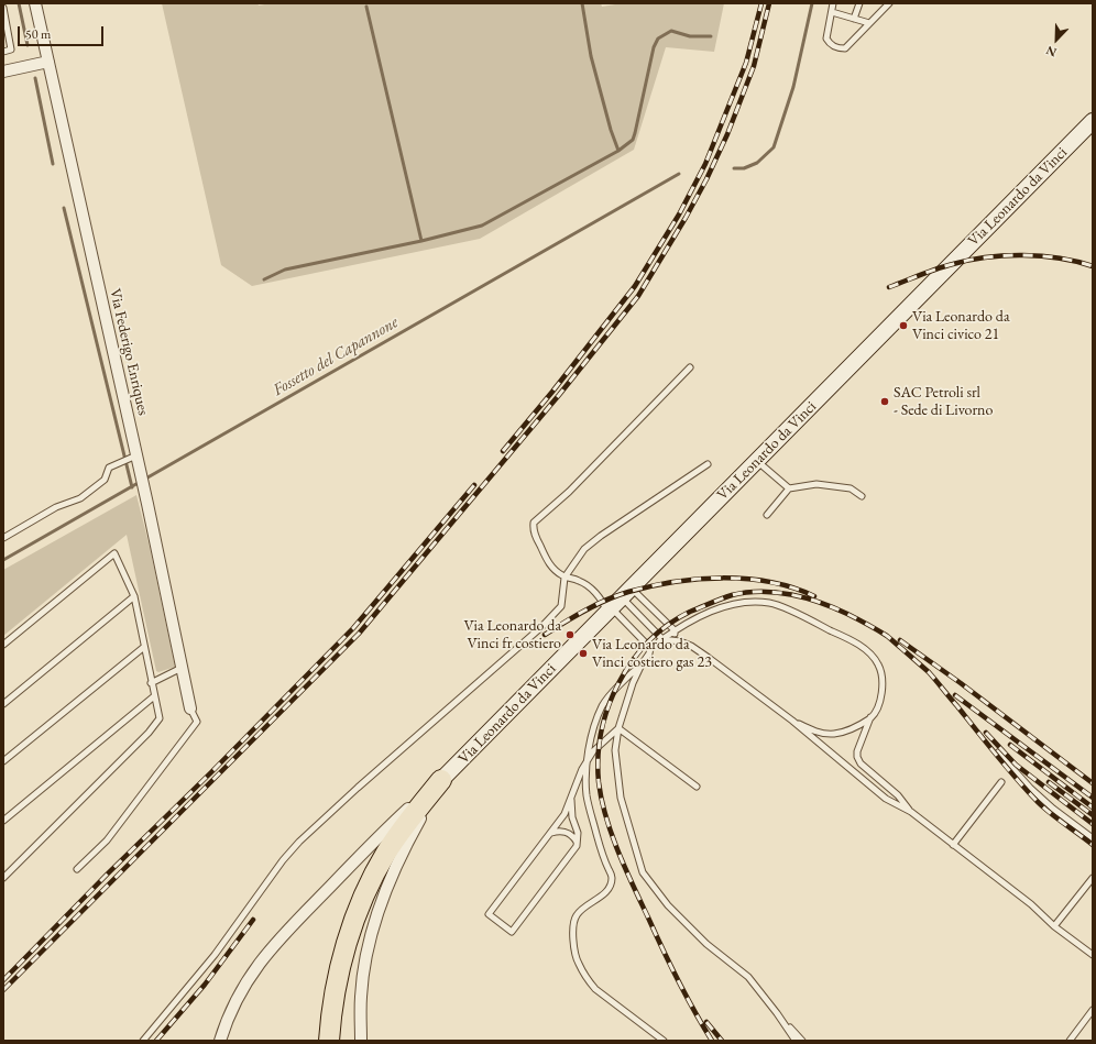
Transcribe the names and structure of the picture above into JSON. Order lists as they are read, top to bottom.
{
  "streets": {
    "main road": ["Via Leonardo da Vinci"],
    "street": ["Via Federigo Enriques"]
  },
  "water": ["Fossetto del Capannone"],
  "places": [
    "Via Leonardo da Vinci civico 21",
    "SAC Petroli srl - Sede di Livorno",
    "Via Leonardo da Vinci fr costiero",
    "Via Leonardo da Vinci costiero gas 23"
  ],
  "scale_bar": "50 m",
  "north": "bottom left"
}
